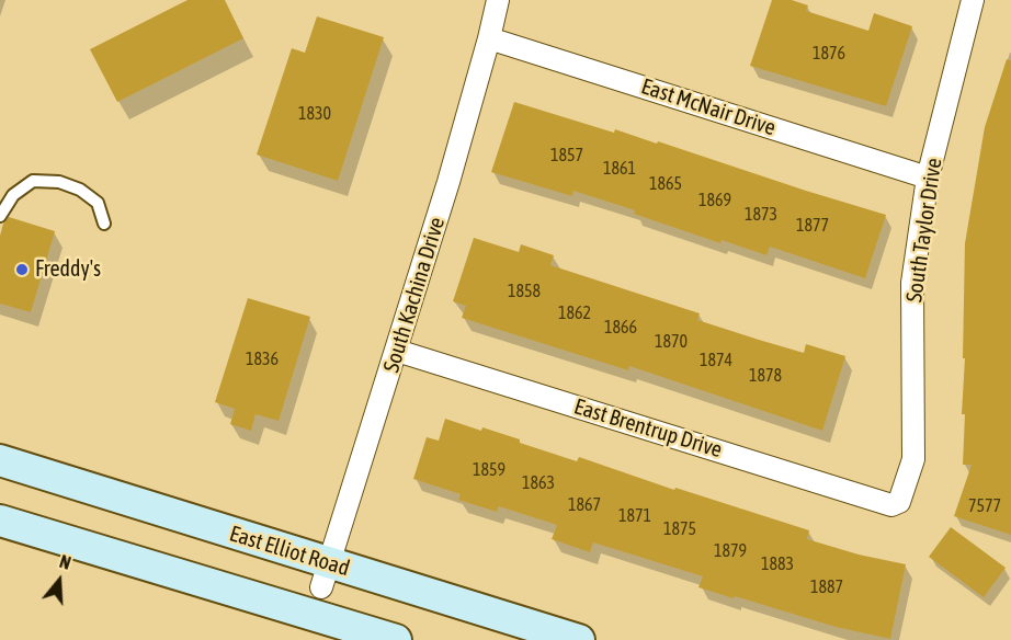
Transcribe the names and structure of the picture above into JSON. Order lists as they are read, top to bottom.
{
  "streets": {
    "main road": ["East Elliot Road"],
    "street": [
      "East McNair Drive",
      "South Taylor Drive",
      "South Kachina Drive",
      "East Brentrup Drive"
    ]
  },
  "crossings": [
    ["East McNair Drive", "South Taylor Drive"],
    ["East McNair Drive", "South Kachina Drive"],
    ["South Taylor Drive", "East Brentrup Drive"],
    ["South Kachina Drive", "East Brentrup Drive"],
    ["South Kachina Drive", "East Elliot Road"]
  ],
  "places": ["Freddy's"],
  "house_numbers": [
    "1876",
    "1830",
    "1857",
    "1861",
    "1865",
    "1869",
    "1873",
    "1877",
    "1858",
    "1862",
    "1866",
    "1870",
    "1836",
    "1874",
    "1878",
    "1859",
    "1863",
    "1867",
    "7577",
    "1871",
    "1875",
    "1879",
    "1883",
    "1887"
  ],
  "north": "top"
}
